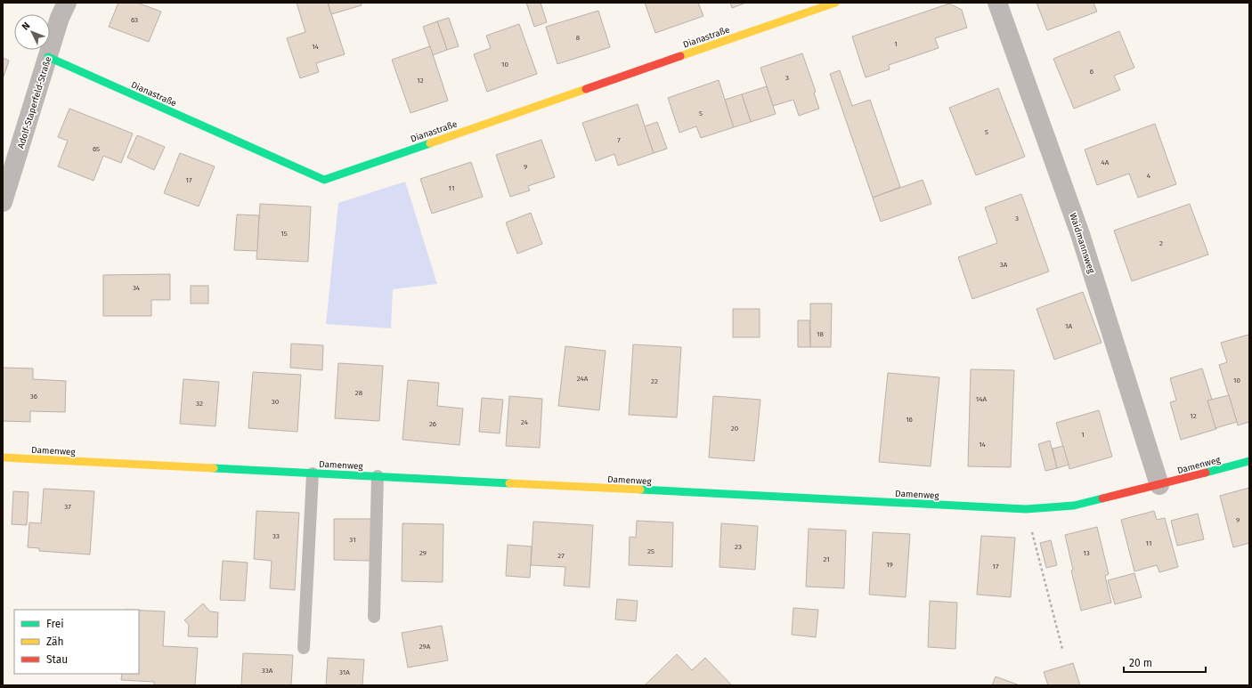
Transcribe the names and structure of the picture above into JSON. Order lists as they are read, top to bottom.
{
  "streets": {
    "street": [
      "Dianastraße",
      "Adolf-Staperfeld-Straße",
      "Waidmannsweg",
      "Damenweg"
    ]
  },
  "crossings": [
    ["Dianastraße", "Adolf-Staperfeld-Straße"],
    ["Waidmannsweg", "Damenweg"]
  ],
  "house_numbers": [
    "63",
    "8",
    "1",
    "14",
    "10",
    "6",
    "3",
    "12",
    "5",
    "5",
    "7",
    "65",
    "4A",
    "9",
    "4",
    "17",
    "11",
    "3",
    "15",
    "2",
    "3A",
    "34",
    "1A",
    "18",
    "24A",
    "10",
    "22",
    "28",
    "36",
    "14A",
    "30",
    "32",
    "12",
    "16",
    "24",
    "26",
    "20",
    "1",
    "14",
    "37",
    "9",
    "33",
    "31",
    "11",
    "23",
    "25",
    "29",
    "13",
    "27",
    "21",
    "19",
    "17",
    "29A",
    "33A",
    "31A"
  ],
  "legend": ["Frei", "Zäh", "Stau"],
  "scale_bar": "20 m",
  "north": "top left"
}
